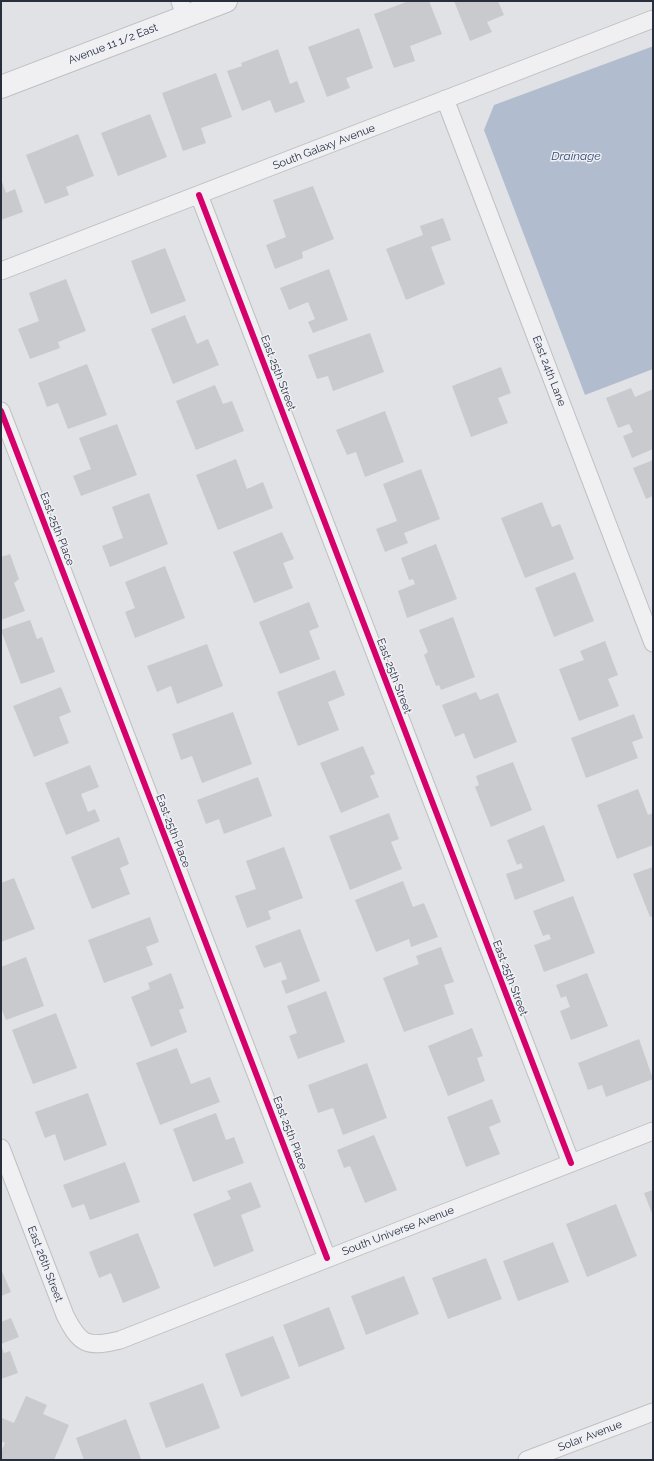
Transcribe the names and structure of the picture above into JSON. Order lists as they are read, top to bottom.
{
  "streets": {
    "street": [
      "Avenue 11 1/2 East",
      "South Galaxy Avenue",
      "East 24th Lane",
      "East 25th Street",
      "East 25th Place",
      "South Universe Avenue",
      "East 26th Street",
      "Solar Avenue"
    ]
  },
  "crossings": [
    ["South Galaxy Avenue", "East 24th Lane"],
    ["South Galaxy Avenue", "East 25th Street"],
    ["East 25th Street", "South Universe Avenue"],
    ["East 25th Place", "South Universe Avenue"],
    ["South Universe Avenue", "East 26th Street"]
  ],
  "water": ["Drainage"]
}
